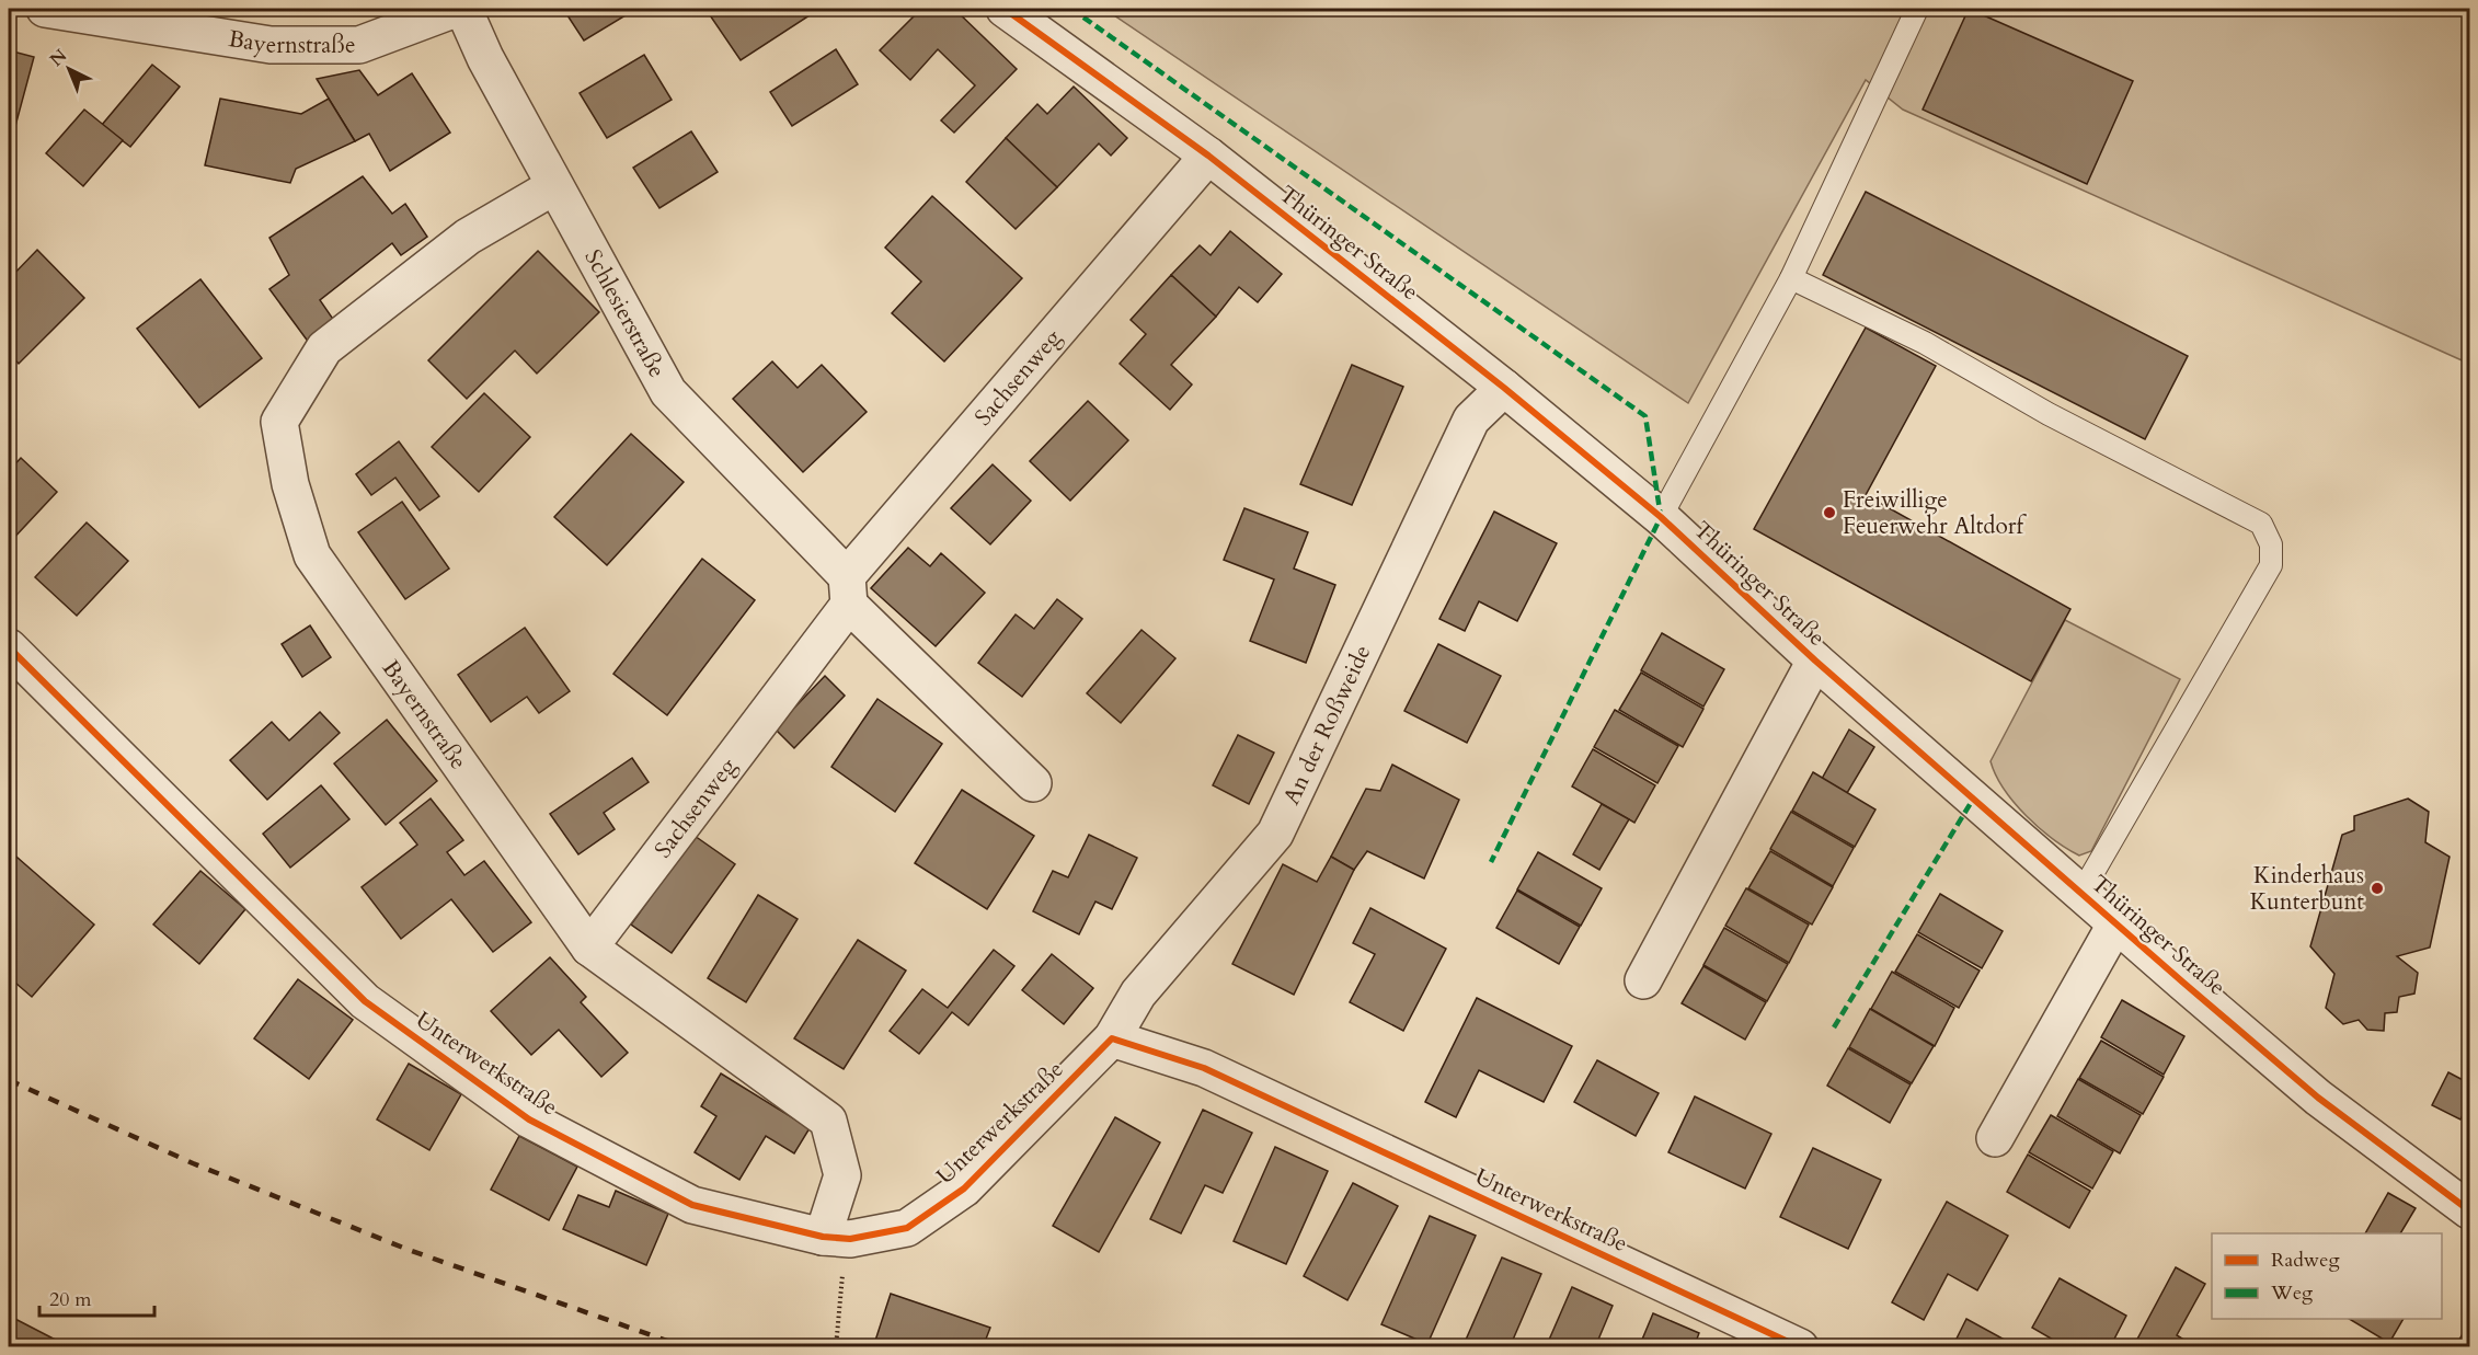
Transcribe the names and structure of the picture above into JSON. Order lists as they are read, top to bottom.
{
  "streets": {
    "street": [
      "Bayernstraße",
      "Thüringer Straße",
      "Schlesierstraße",
      "Sachsenweg",
      "An der Roßweide",
      "Unterwerkstraße"
    ]
  },
  "crossings": [
    ["Bayernstraße", "Schlesierstraße"],
    ["Bayernstraße", "Sachsenweg"],
    ["Bayernstraße", "Unterwerkstraße"],
    ["Thüringer Straße", "Sachsenweg"],
    ["Thüringer Straße", "An der Roßweide"],
    ["Schlesierstraße", "Sachsenweg"],
    ["An der Roßweide", "Unterwerkstraße"]
  ],
  "places": ["Freiwillige Feuerwehr Altdorf", "Kinderhaus Kunterbunt"],
  "legend": ["Radweg", "Weg"],
  "scale_bar": "20 m",
  "north": "top left"
}
